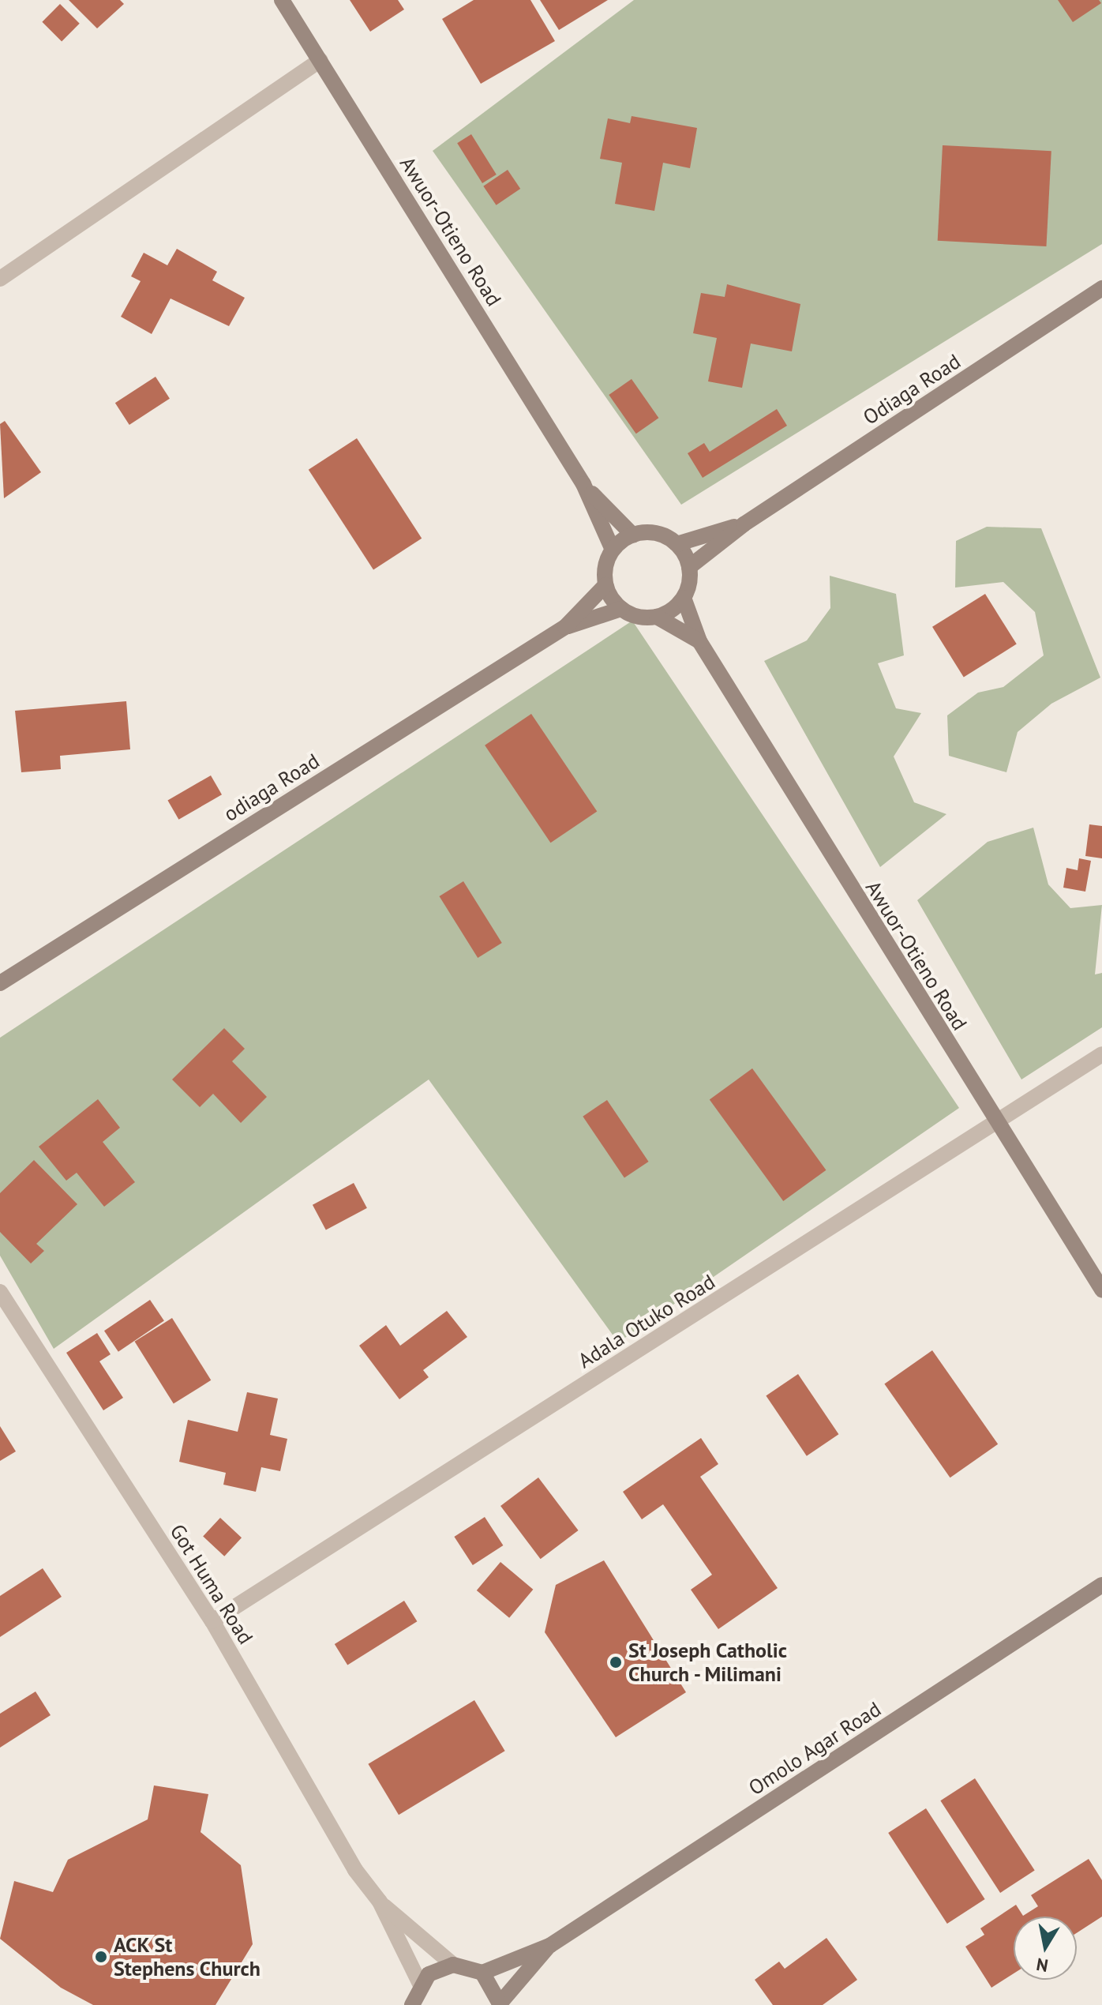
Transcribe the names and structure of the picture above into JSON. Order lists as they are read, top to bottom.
{
  "streets": {
    "main road": [
      "Awuor-Otieno Road",
      "Odiaga Road",
      "odiaga Road",
      "Omolo Agar Road"
    ],
    "street": ["Adala Otuko Road", "Got Huma Road"]
  },
  "crossings": [
    ["Awuor-Otieno Road", "Odiaga Road"],
    ["Awuor-Otieno Road", "Adala Otuko Road"],
    ["Adala Otuko Road", "Got Huma Road"]
  ],
  "places": ["St Joseph Catholic Church - Milimani", "ACK St Stephens Church"],
  "north": "bottom"
}
